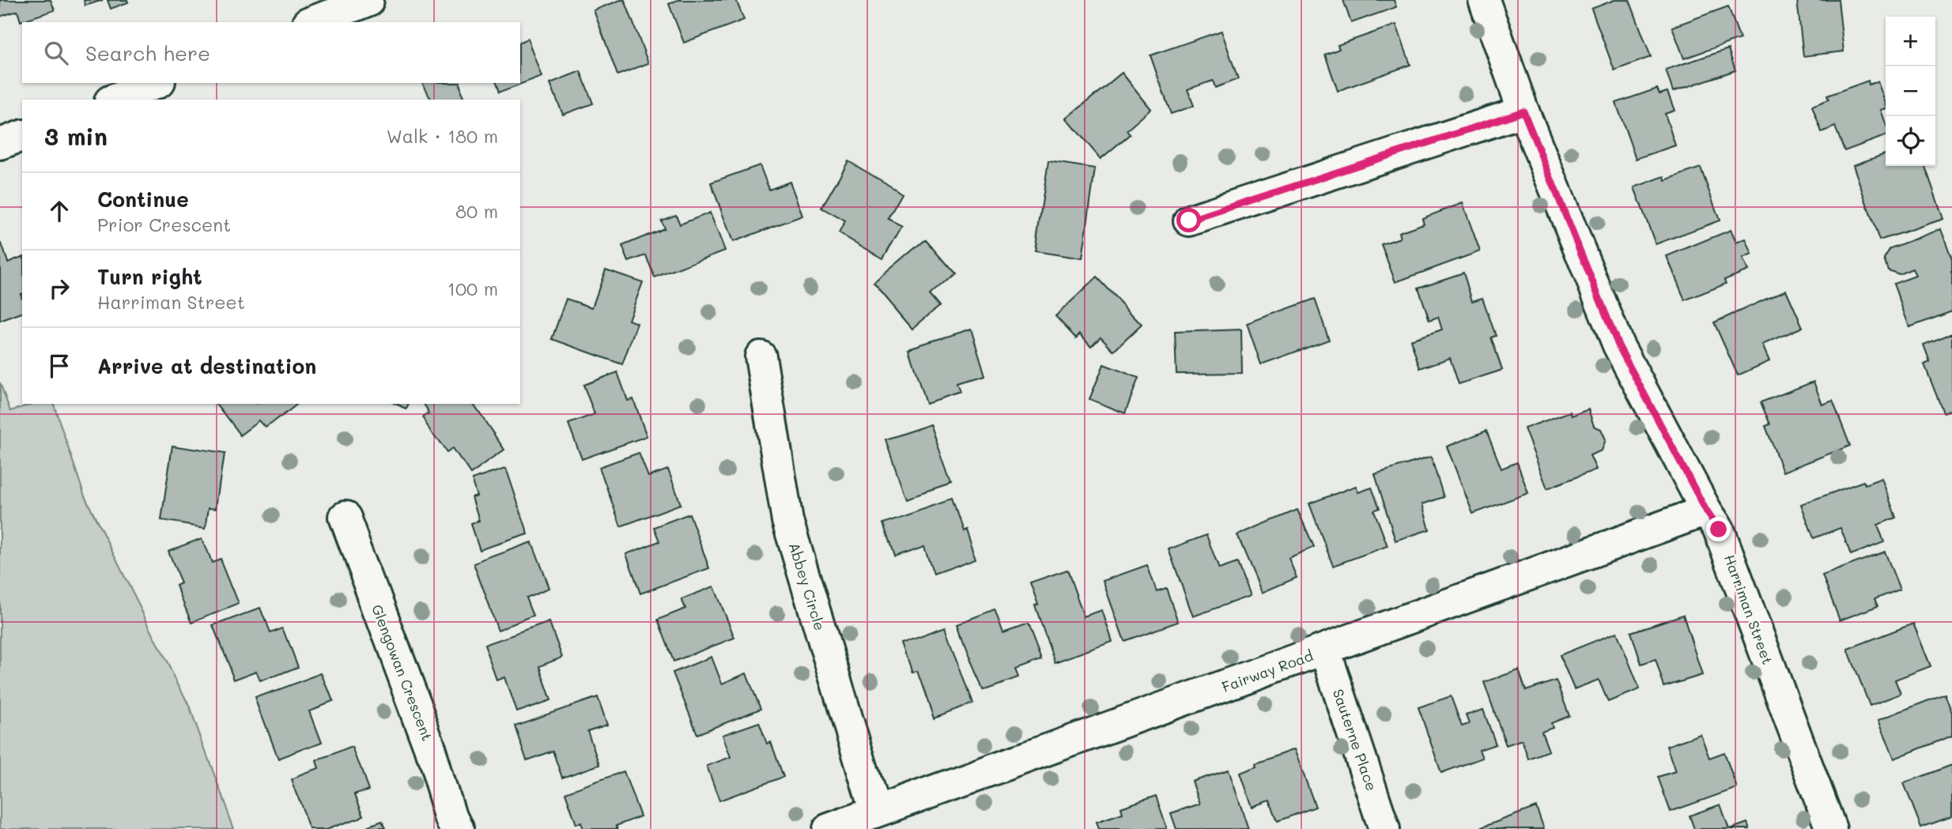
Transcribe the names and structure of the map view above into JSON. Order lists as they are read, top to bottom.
{
  "streets": {
    "street": [
      "Abbey Circle",
      "Harriman Street",
      "Fairway Road",
      "Glengowan Crescent",
      "Sauterne Place"
    ]
  },
  "crossings": [
    ["Abbey Circle", "Fairway Road"],
    ["Harriman Street", "Fairway Road"],
    ["Fairway Road", "Sauterne Place"]
  ],
  "page": {
    "map_buttons": ["+", "−"],
    "search": "Search here",
    "heading": ["3 min", "Walk · 180 m"],
    "list": [
      ["Continue", "Prior Crescent", "80 m"],
      ["Turn right", "Harriman Street", "100 m"],
      "Arrive at destination"
    ]
  }
}
